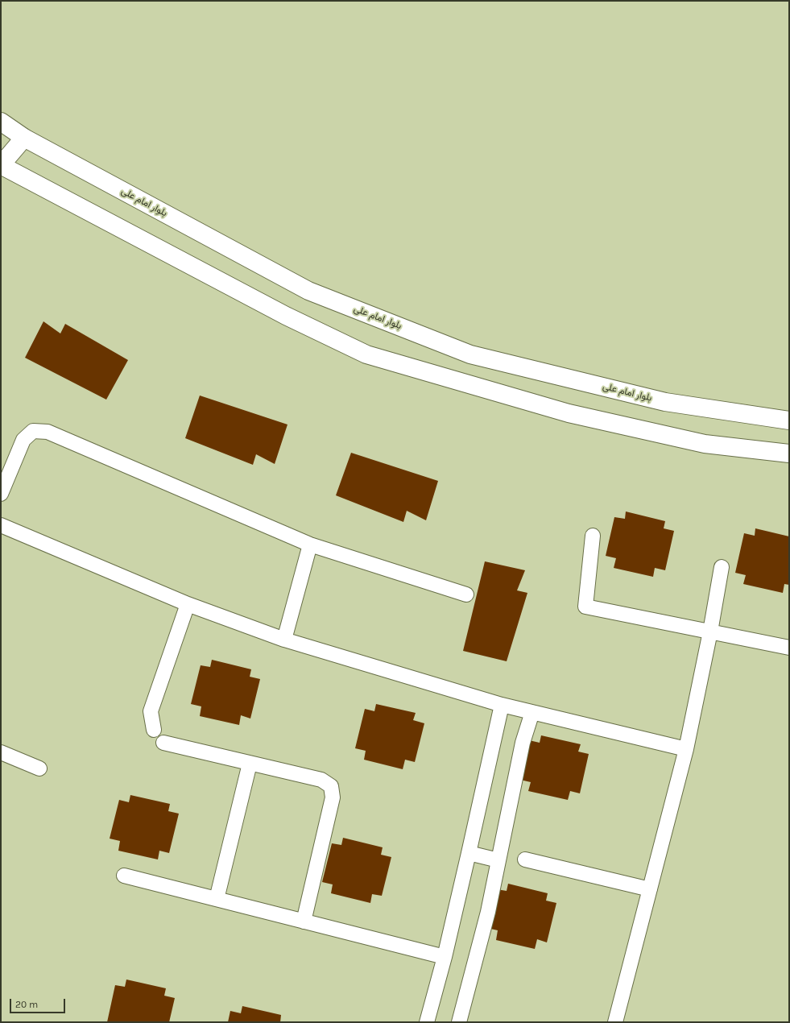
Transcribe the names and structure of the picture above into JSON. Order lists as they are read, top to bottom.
{
  "streets": {
    "main road": ["بلوار امام علی"]
  },
  "scale_bar": "20 m"
}
